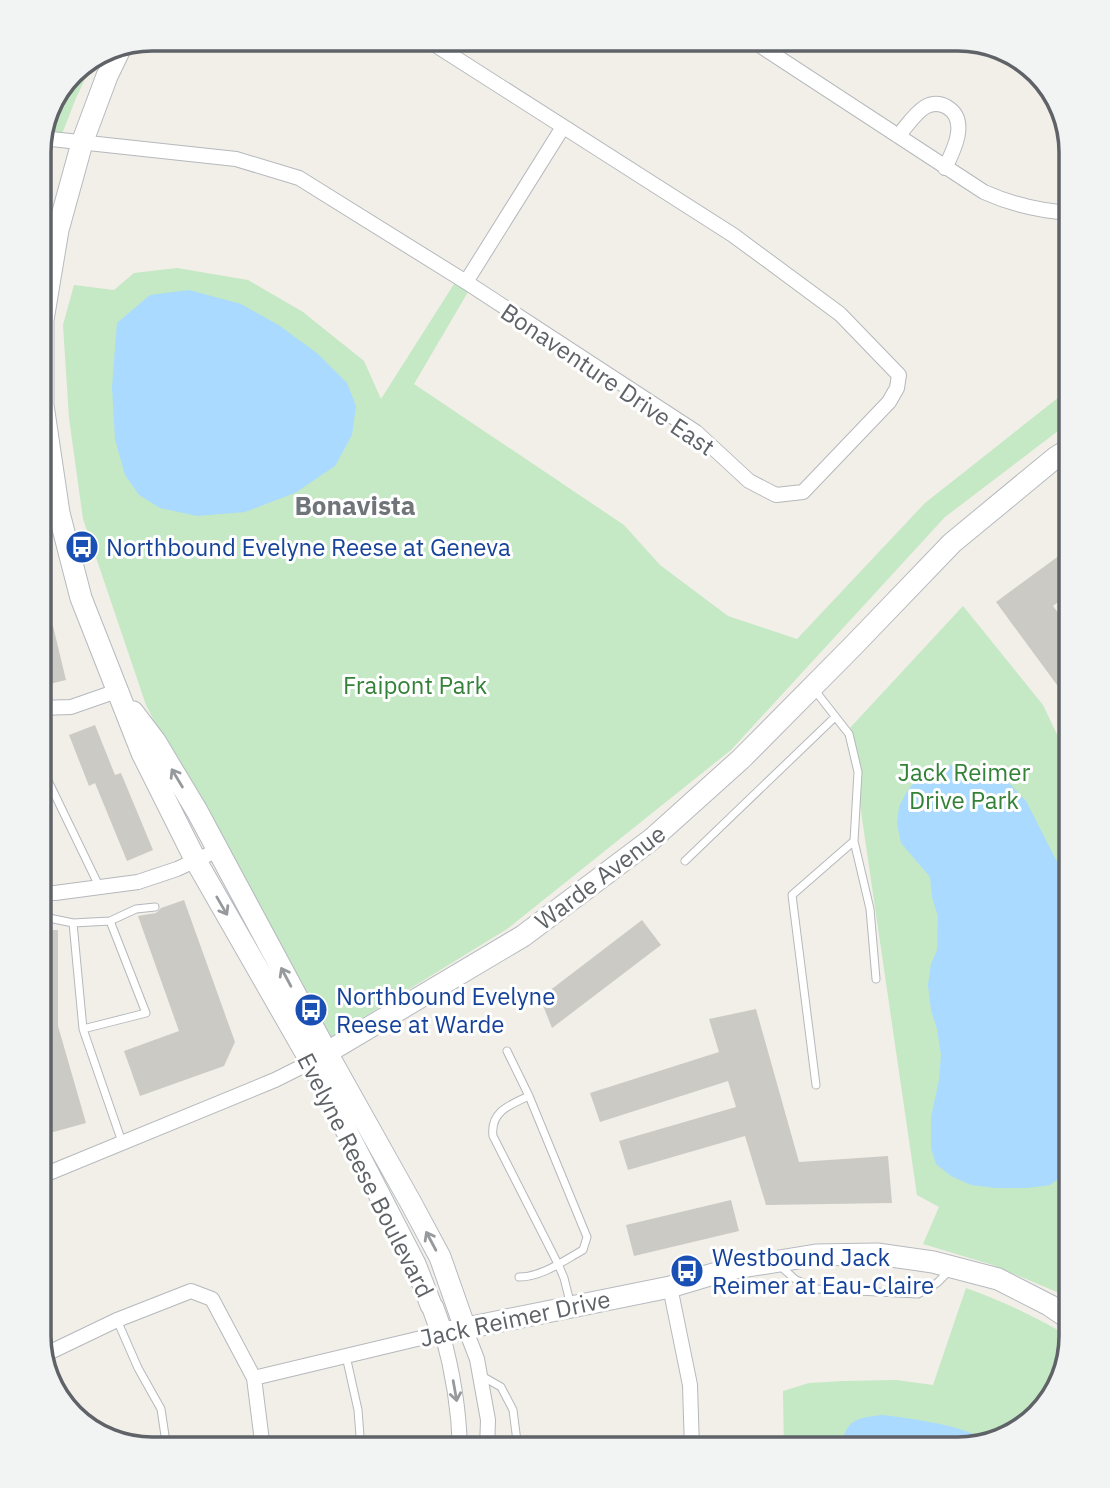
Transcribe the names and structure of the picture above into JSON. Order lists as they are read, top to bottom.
{
  "streets": {
    "street": [
      "Bonaventure Drive East",
      "Warde Avenue",
      "Evelyne Reese Boulevard",
      "Jack Reimer Drive"
    ]
  },
  "crossings": [
    ["Bonaventure Drive East", "Evelyne Reese Boulevard"],
    ["Warde Avenue", "Evelyne Reese Boulevard"],
    ["Evelyne Reese Boulevard", "Jack Reimer Drive"]
  ],
  "districts": ["Bonavista"],
  "parks": ["Fraipont Park", "Jack Reimer Drive Park"],
  "places": {
    "bus stop": ["Northbound Evelyne Reese at Geneva", "Northbound Evelyne Reese at Warde", "Westbound Jack Reimer at Eau-Claire"]
  }
}
